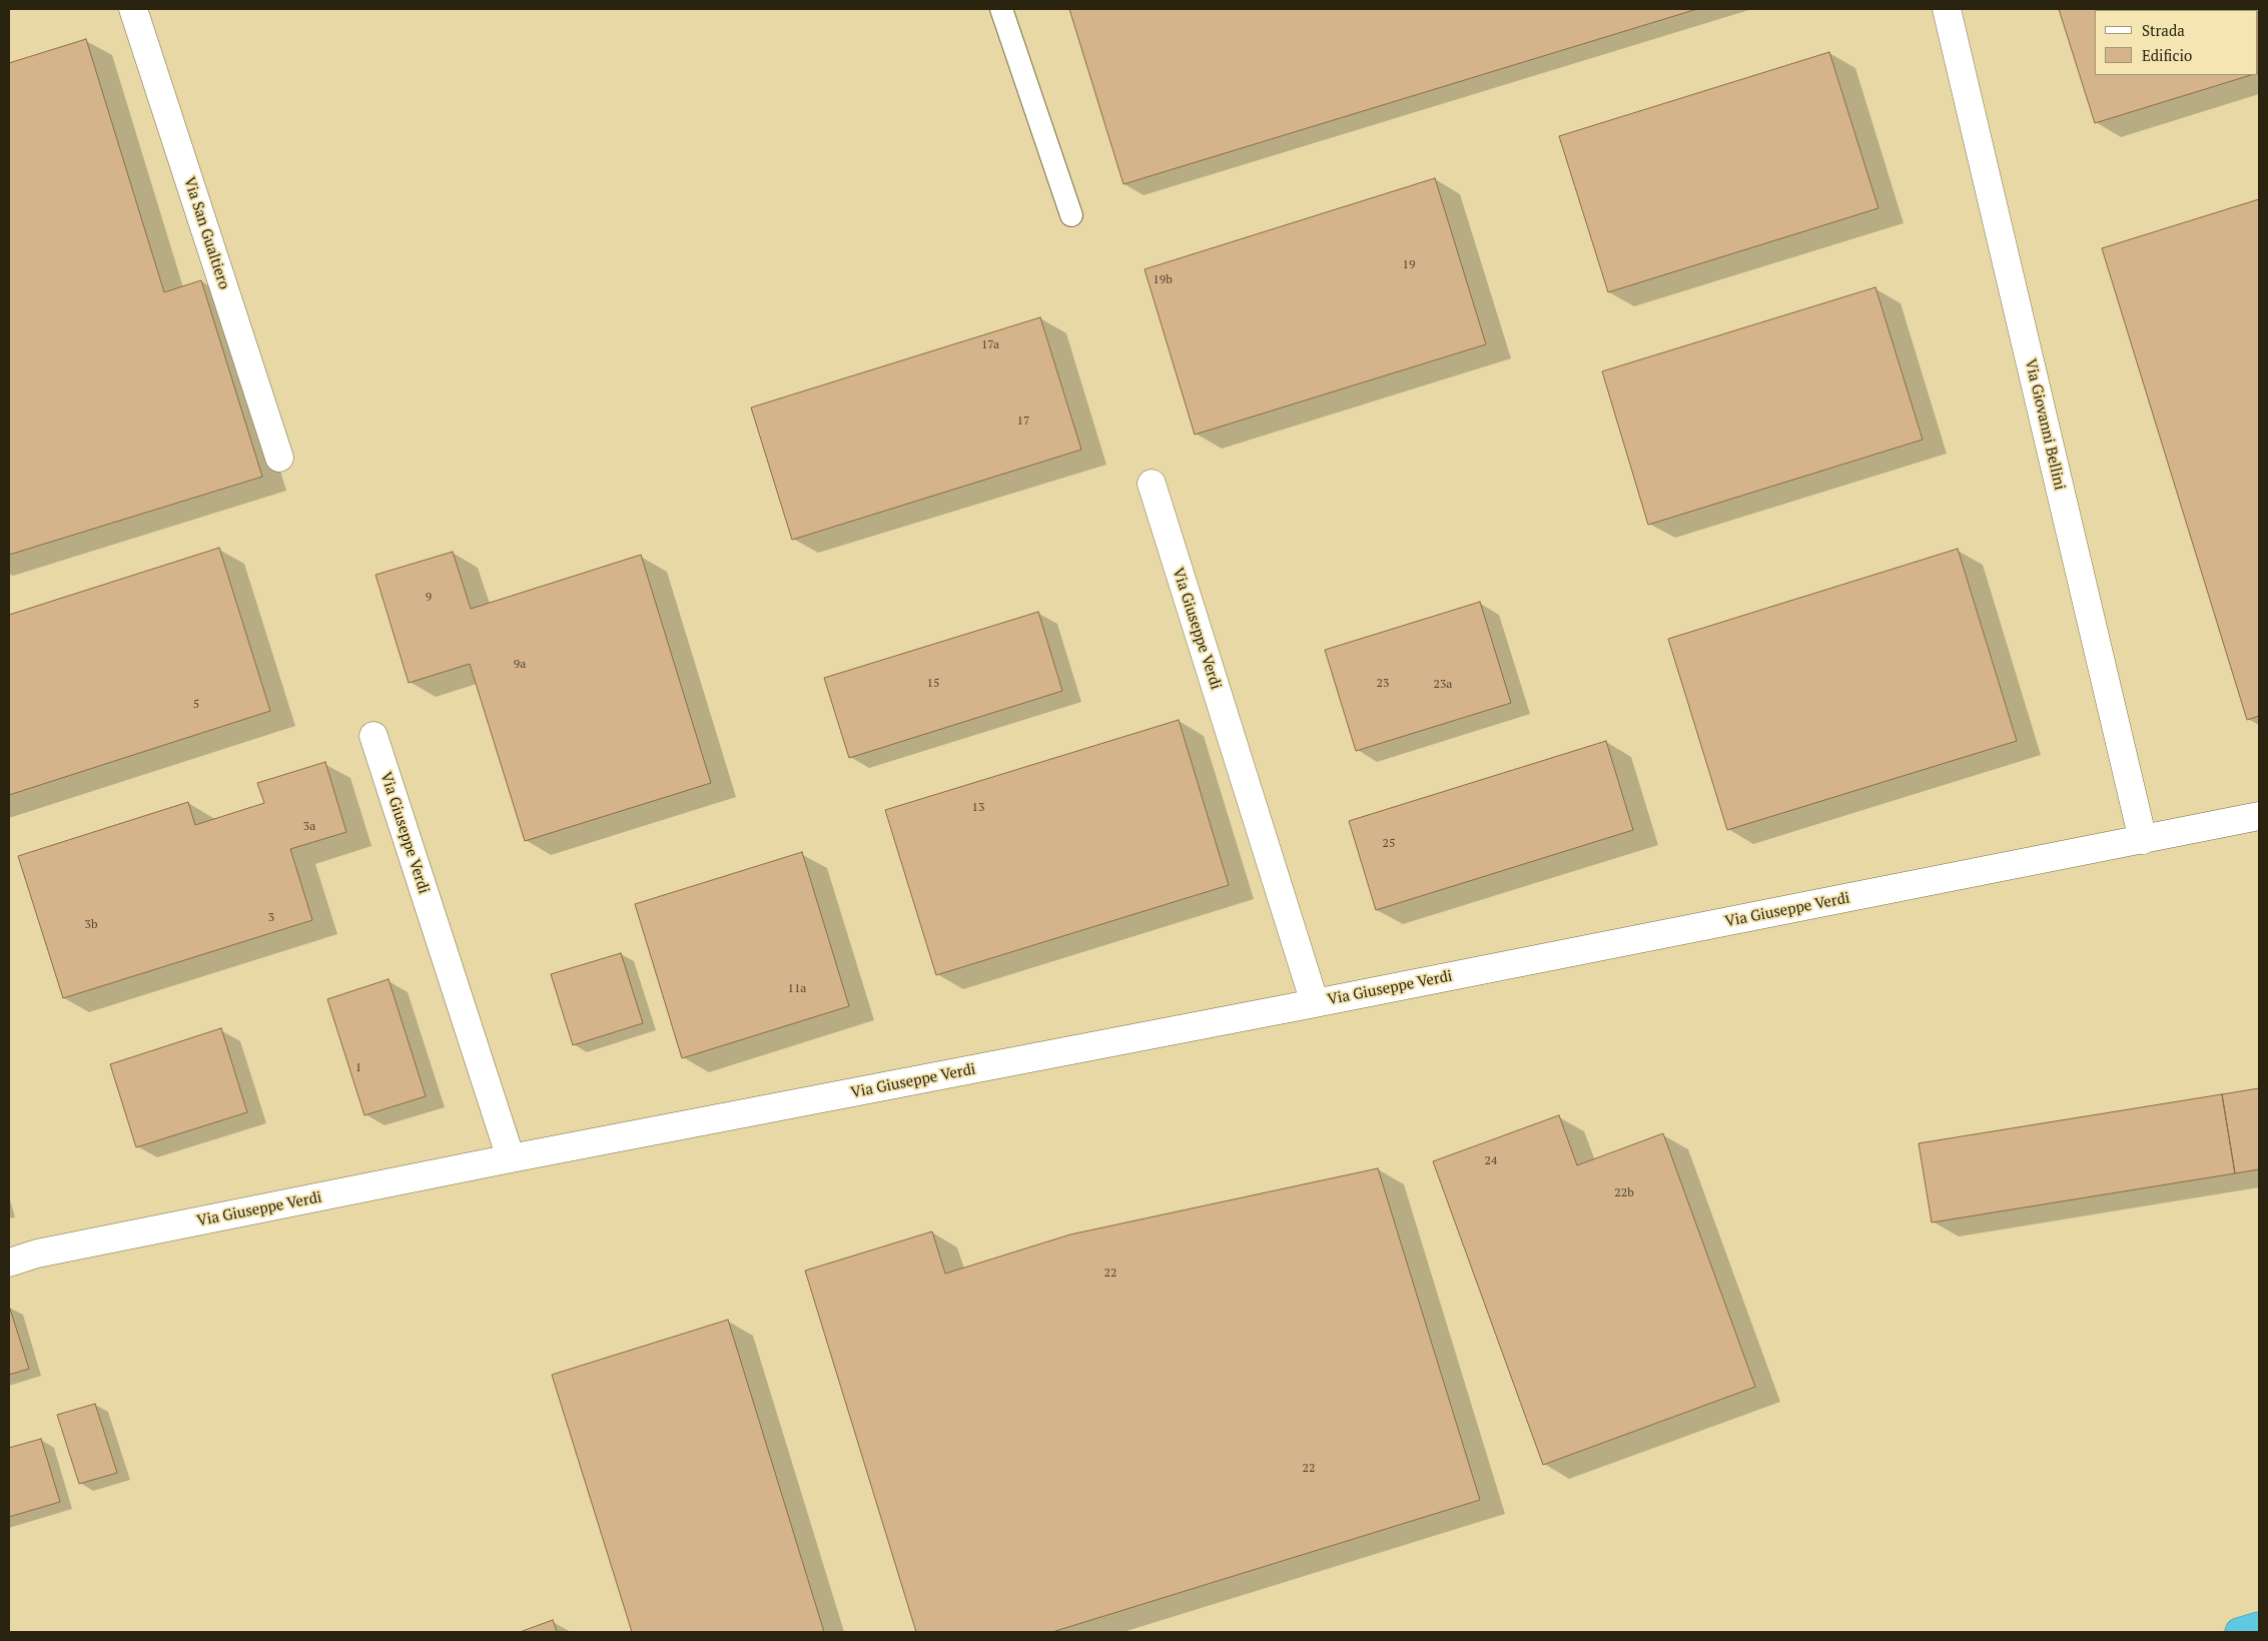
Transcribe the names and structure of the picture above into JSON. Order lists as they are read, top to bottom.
{
  "streets": {
    "street": ["Via San Gualtiero", "Via Giovanni Bellini", "Via Giuseppe Verdi"]
  },
  "crossings": [
    ["Via Giovanni Bellini", "Via Giuseppe Verdi"]
  ],
  "house_numbers": [
    "19",
    "19b",
    "17a",
    "17",
    "9",
    "9a",
    "15",
    "23",
    "23a",
    "5",
    "13",
    "3a",
    "25",
    "3",
    "3b",
    "11a",
    "1",
    "24",
    "22b",
    "22",
    "22"
  ],
  "legend": ["Strada", "Edificio"]
}
